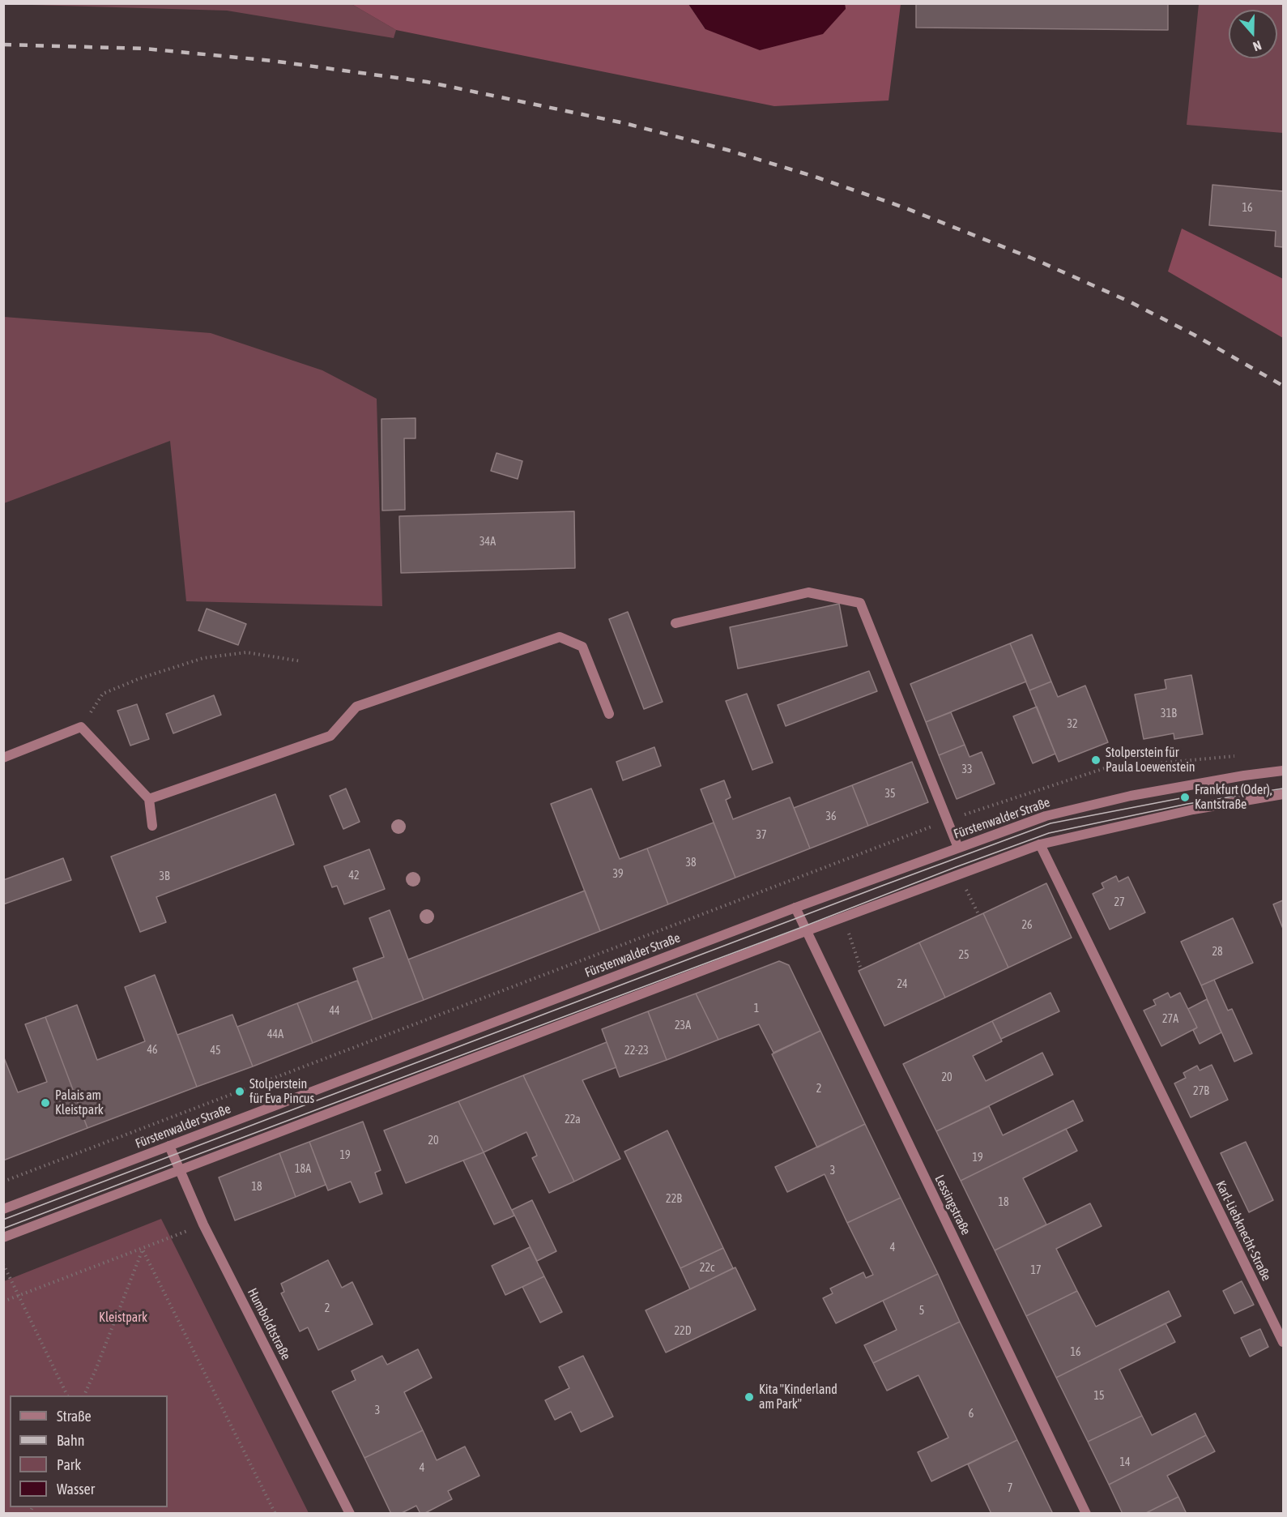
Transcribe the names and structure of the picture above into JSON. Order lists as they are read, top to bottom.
{
  "streets": {
    "street": [
      "Fürstenwalder Straße",
      "Lessingstraße",
      "Karl-Liebknecht-Straße",
      "Humboldtstraße"
    ]
  },
  "crossings": [
    ["Fürstenwalder Straße", "Lessingstraße"],
    ["Fürstenwalder Straße", "Humboldtstraße"]
  ],
  "parks": ["Kleistpark"],
  "places": [
    "Stolperstein für Paula Loewenstein",
    "Frankfurt (Oder), Kantstraße",
    "Stolperstein für Eva Pincus",
    "Palais am Kleistpark",
    "Kita \"Kinderland am Park\""
  ],
  "house_numbers": [
    "16",
    "34A",
    "31B",
    "32",
    "33",
    "35",
    "36",
    "37",
    "38",
    "39",
    "42",
    "3B",
    "27",
    "26",
    "28",
    "25",
    "24",
    "1",
    "44",
    "27A",
    "23A",
    "44A",
    "46",
    "45",
    "22-23",
    "20",
    "2",
    "27B",
    "22a",
    "20",
    "19",
    "19",
    "18A",
    "3",
    "18",
    "22B",
    "18",
    "4",
    "22c",
    "17",
    "2",
    "5",
    "22D",
    "16",
    "15",
    "3",
    "6",
    "14",
    "4",
    "7"
  ],
  "legend": [
    "Straße",
    "Bahn",
    "Park",
    "Wasser"
  ],
  "north": "bottom"
}
